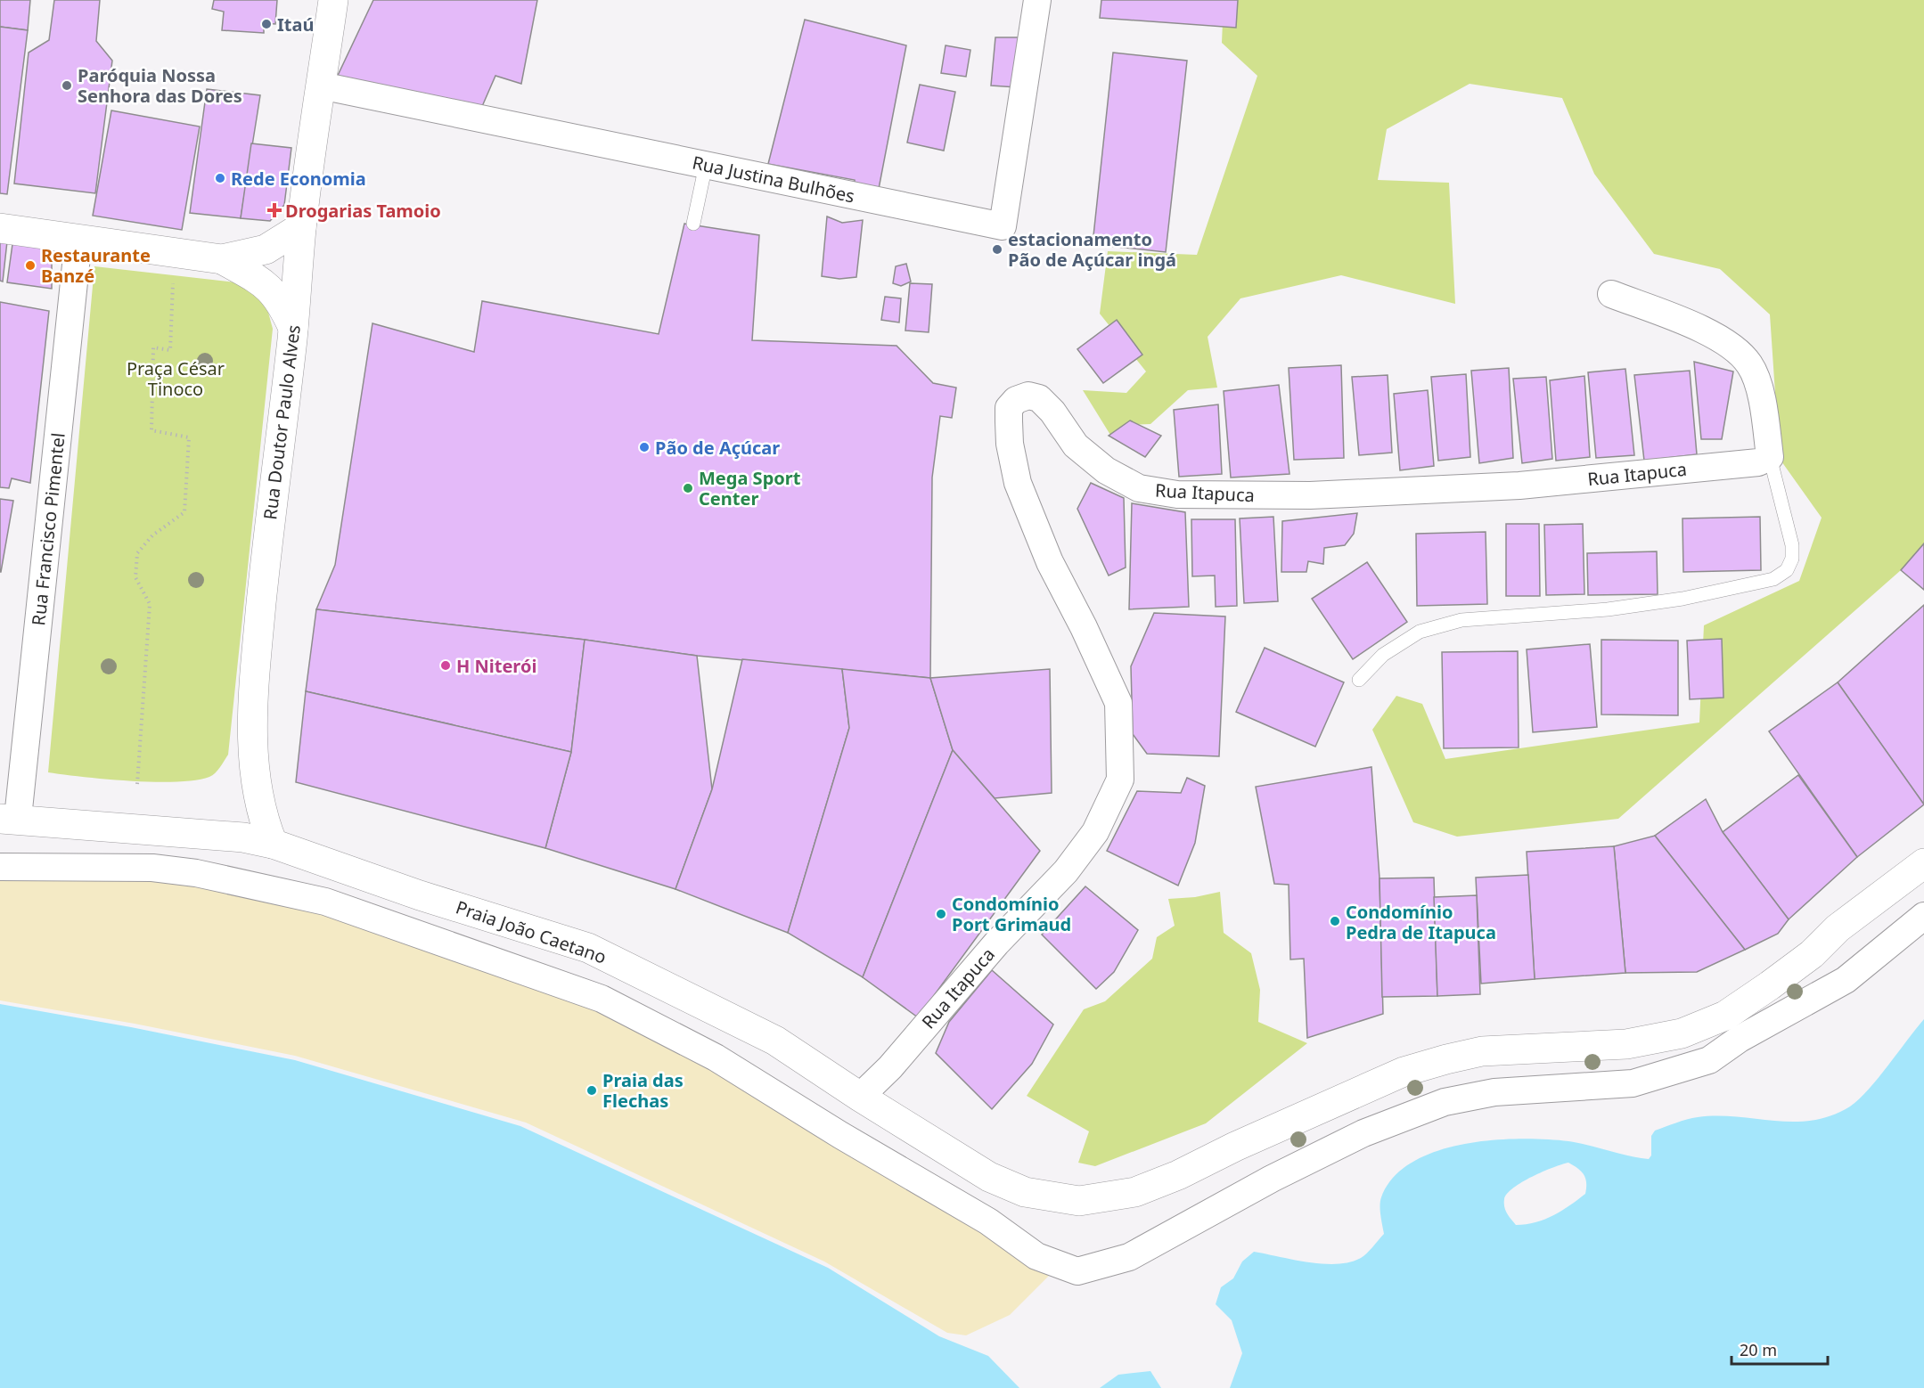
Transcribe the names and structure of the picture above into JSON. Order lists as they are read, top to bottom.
{
  "streets": {
    "main road": ["Rua Doutor Paulo Alves", "Praia João Caetano"],
    "street": ["Rua Justina Bulhões", "Rua Itapuca", "Rua Francisco Pimentel"]
  },
  "crossings": [
    ["Rua Justina Bulhões", "Rua Doutor Paulo Alves"],
    ["Rua Doutor Paulo Alves", "Praia João Caetano"],
    ["Rua Itapuca", "Praia João Caetano"],
    ["Rua Francisco Pimentel", "Praia João Caetano"]
  ],
  "parks": ["Praça César Tinoco"],
  "places": {
    "other": [
      "Itaú",
      "Paróquia Nossa Senhora das Dores",
      "Rede Economia",
      "estacionamento Pão de Açúcar ingá",
      "Restaurante Banzé",
      "Pão de Açúcar",
      "Mega Sport Center",
      "H Niterói",
      "Condomínio Port Grimaud",
      "Condomínio Pedra de Itapuca",
      "Praia das Flechas"
    ],
    "health": ["Drogarias Tamoio"]
  },
  "scale_bar": "20 m"
}
